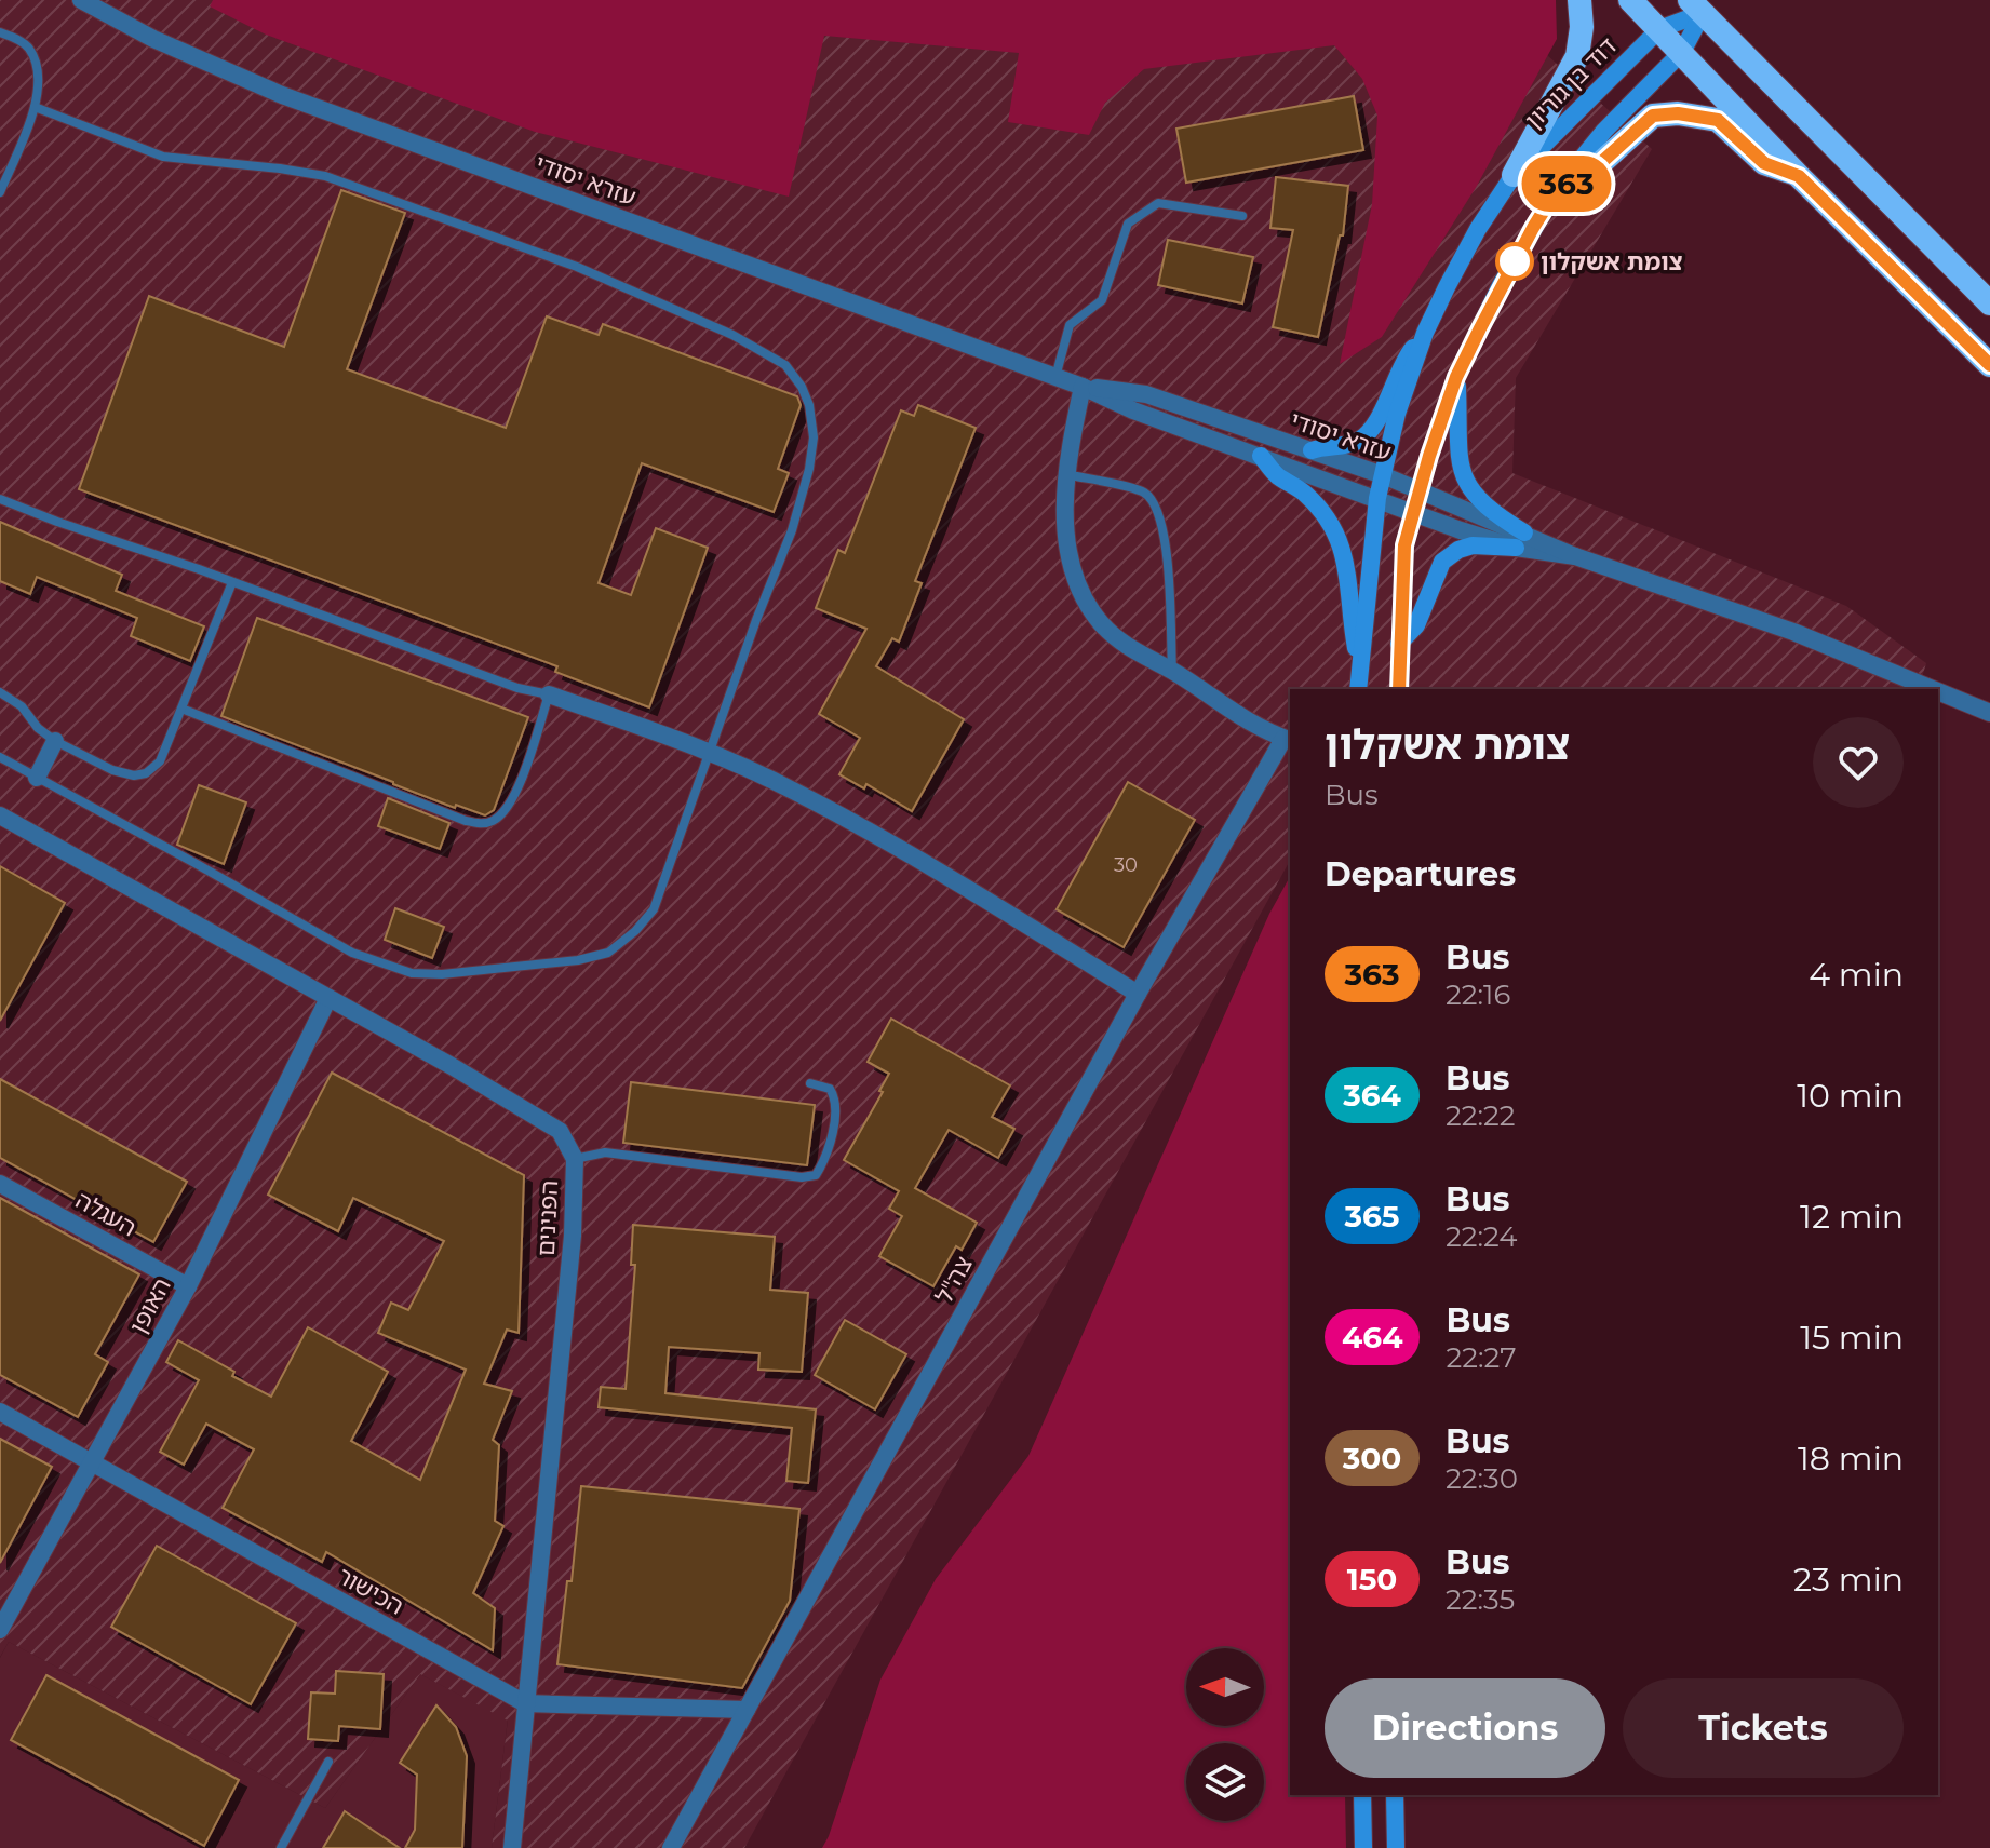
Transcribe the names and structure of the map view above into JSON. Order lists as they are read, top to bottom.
{
  "streets": {
    "main road": ["דוד בן גוריון"],
    "street": [
      "עזרא יסודי",
      "העגלה",
      "הפנינים",
      "צה\"ל",
      "האופן",
      "הכישור"
    ]
  },
  "crossings": [
    ["דוד בן גוריון", "עזרא יסודי"],
    ["העגלה", "האופן"],
    ["הפנינים", "האופן"],
    ["הפנינים", "הכישור"],
    ["צה\"ל", "הכישור"],
    ["האופן", "הכישור"]
  ],
  "places": ["צומת אשקלון"],
  "lines": ["bus line 363"],
  "house_numbers": ["30"],
  "north": "left",
  "page": {
    "on_map": "363",
    "heading": [
      ["צומת אשקלון", "Bus"],
      "Departures"
    ],
    "list": [
      {
        "mark": "363",
        "name": "Bus",
        "note": "22:16",
        "value": "4 min"
      },
      {
        "mark": "364",
        "name": "Bus",
        "note": "22:22",
        "value": "10 min"
      },
      {
        "mark": "365",
        "name": "Bus",
        "note": "22:24",
        "value": "12 min"
      },
      {
        "mark": "464",
        "name": "Bus",
        "note": "22:27",
        "value": "15 min"
      },
      {
        "mark": "300",
        "name": "Bus",
        "note": "22:30",
        "value": "18 min"
      },
      {
        "mark": "150",
        "name": "Bus",
        "note": "22:35",
        "value": "23 min"
      }
    ],
    "buttons": ["Directions", "Tickets"]
  }
}
